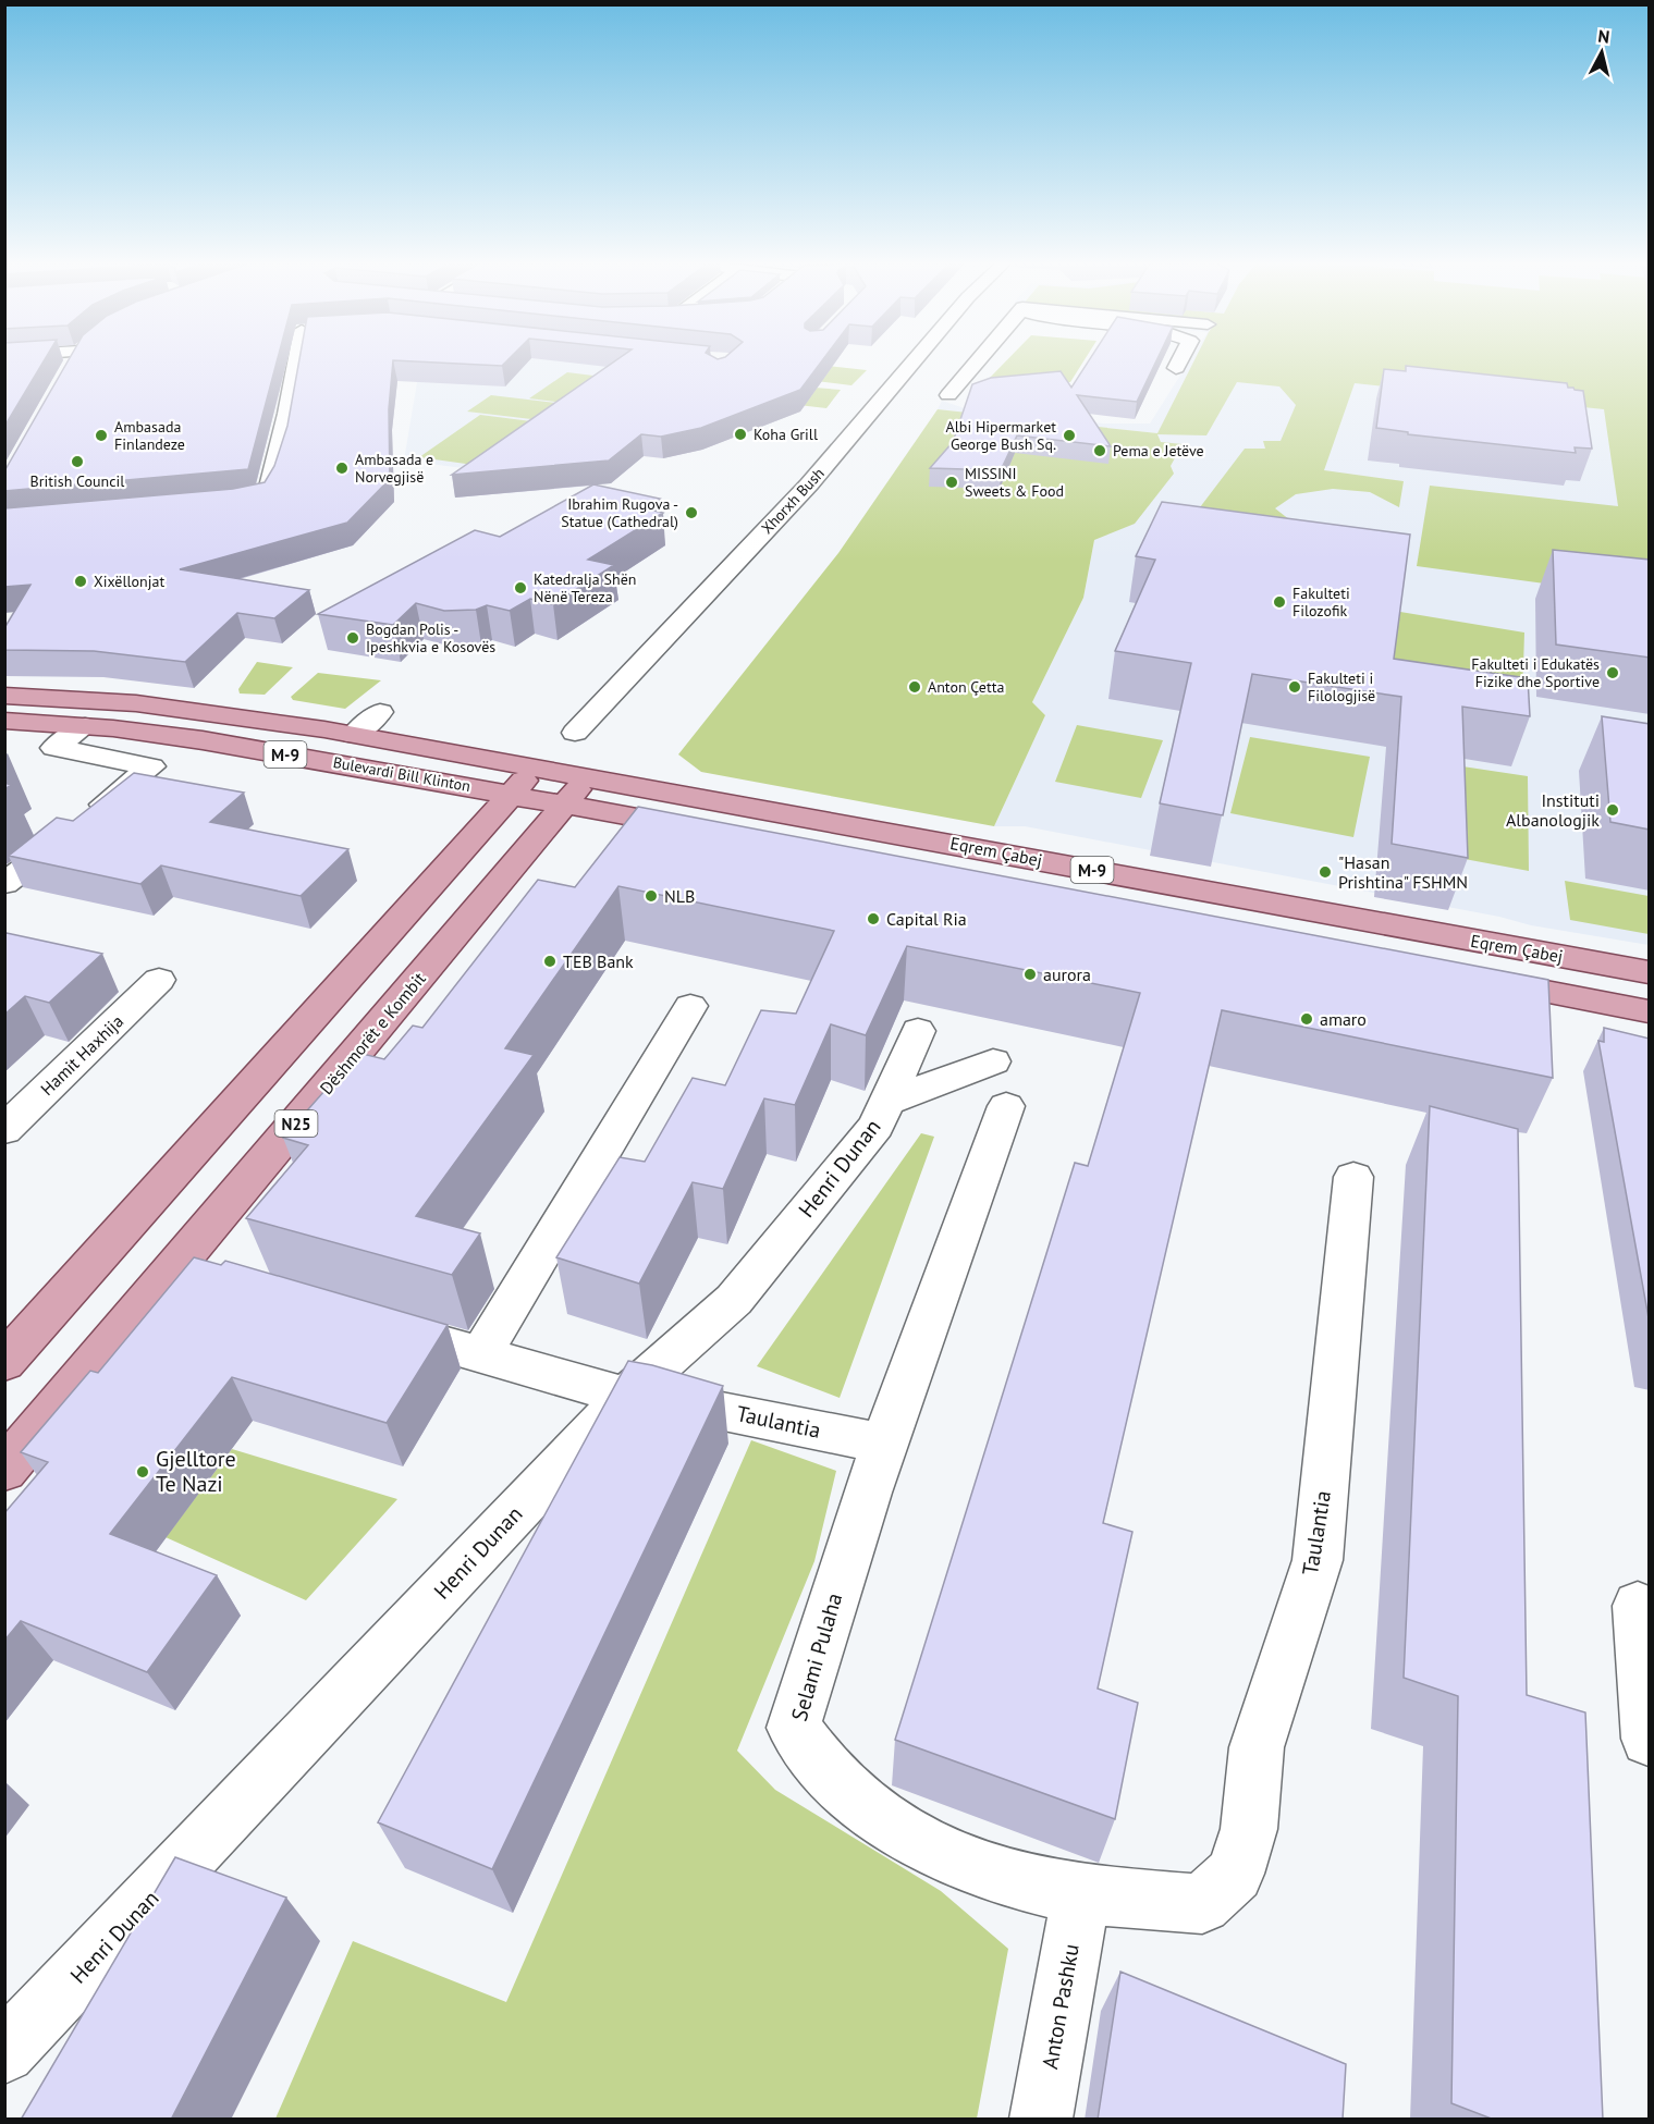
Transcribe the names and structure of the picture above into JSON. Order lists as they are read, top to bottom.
{
  "streets": {
    "main road": [
      "M-9",
      "Bulevardi Bill Klinton",
      "Eqrem Çabej",
      "Dëshmorët e Kombit",
      "N25"
    ],
    "street": [
      "Xhorxh Bush",
      "Hamit Haxhija",
      "Henri Dunan",
      "Taulantia",
      "Selami Pulaha",
      "Anton Pashku"
    ]
  },
  "crossings": [
    ["M-9", "Bulevardi Bill Klinton"],
    ["M-9", "Dëshmorët e Kombit"],
    ["Bulevardi Bill Klinton", "Eqrem Çabej"],
    ["Bulevardi Bill Klinton", "Dëshmorët e Kombit"],
    ["Eqrem Çabej", "Dëshmorët e Kombit"],
    ["Henri Dunan", "Taulantia"],
    ["Taulantia", "Selami Pulaha"],
    ["Selami Pulaha", "Anton Pashku"]
  ],
  "places": [
    "Koha Grill",
    "Ambasada Finlandeze",
    "Albi Hipermarket George Bush Sq.",
    "Pema e Jetëve",
    "British Council",
    "Ambasada e Norvegjisë",
    "MISSINI Sweets & Food",
    "Ibrahim Rugova - Statue (Cathedral)",
    "Xixëllonjat",
    "Katedralja Shën Nënë Tereza",
    "Fakulteti Filozofik",
    "Bogdan Polis - Ipeshkvia e Kosovës",
    "Fakulteti i Edukatës Fizike dhe Sportive",
    "Anton Çetta",
    "Fakulteti i Filologjisë",
    "Instituti Albanologjik",
    "\"Hasan Prishtina\" FSHMN",
    "NLB",
    "Capital Ria",
    "TEB Bank",
    "aurora",
    "amaro",
    "Gjelltore Te Nazi"
  ],
  "north": "top"
}
